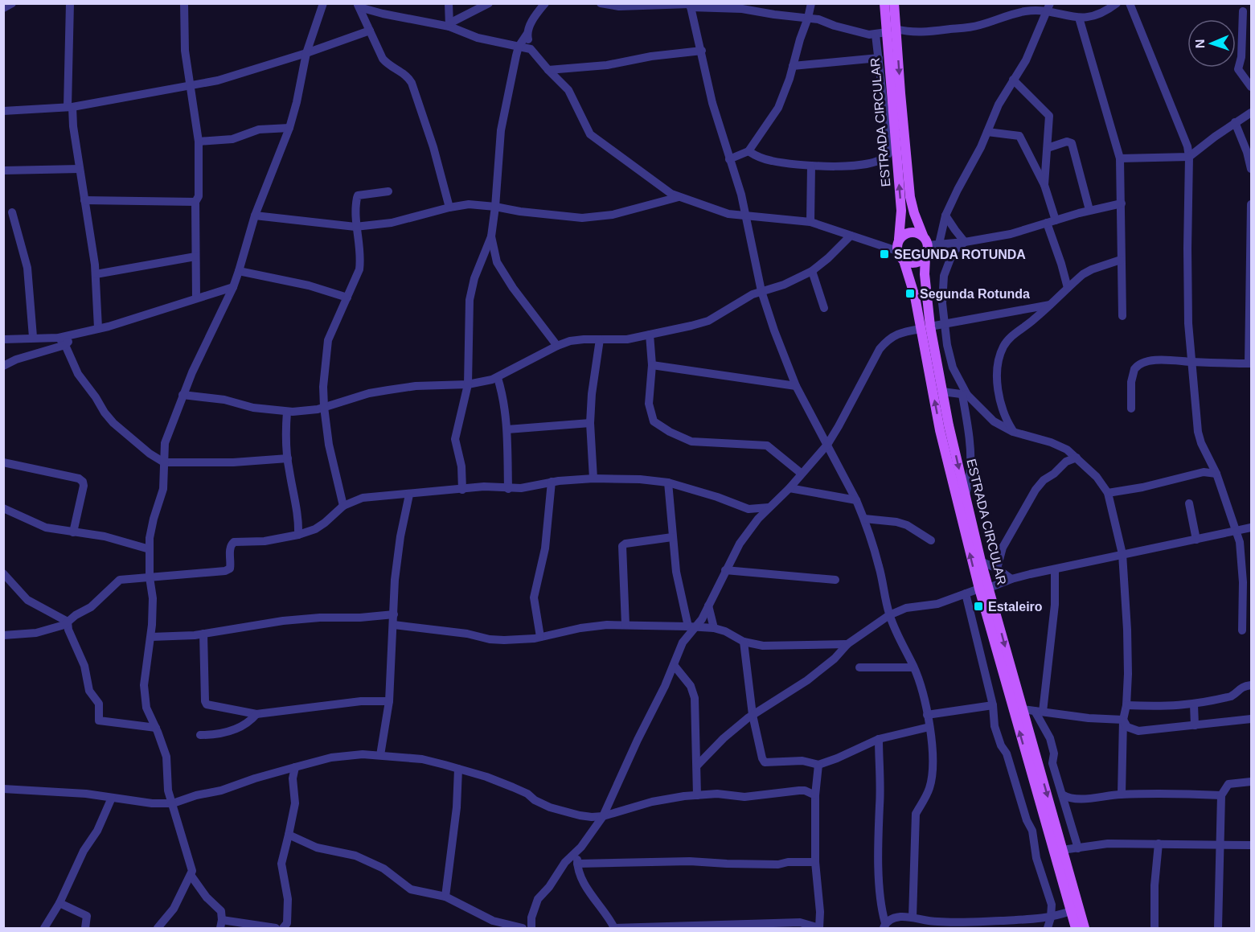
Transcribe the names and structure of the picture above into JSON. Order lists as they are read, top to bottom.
{
  "streets": {
    "main road": ["ESTRADA CIRCULAR"]
  },
  "places": {
    "transit": ["SEGUNDA ROTUNDA", "Segunda Rotunda", "Estaleiro"]
  },
  "north": "left"
}
